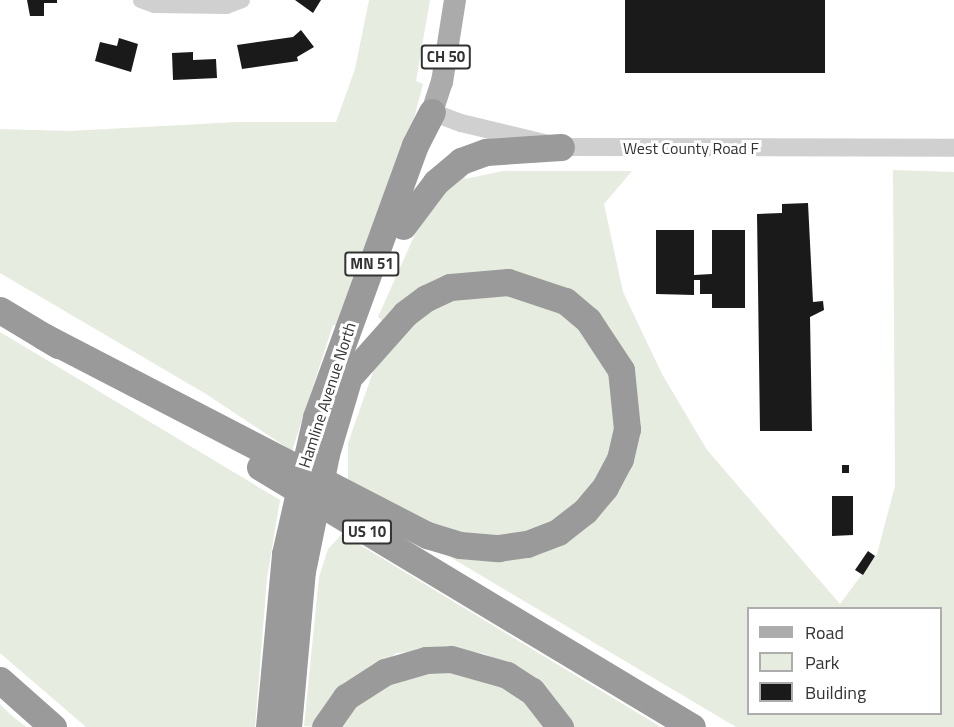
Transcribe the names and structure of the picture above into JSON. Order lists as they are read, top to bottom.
{
  "streets": {
    "highway": ["MN 51", "Hamline Avenue North", "US 10"],
    "main road": ["CH 50"],
    "street": ["West County Road F"]
  },
  "crossings": [
    ["West County Road F", "Hamline Avenue North"]
  ],
  "legend": ["Road", "Park", "Building"]
}
